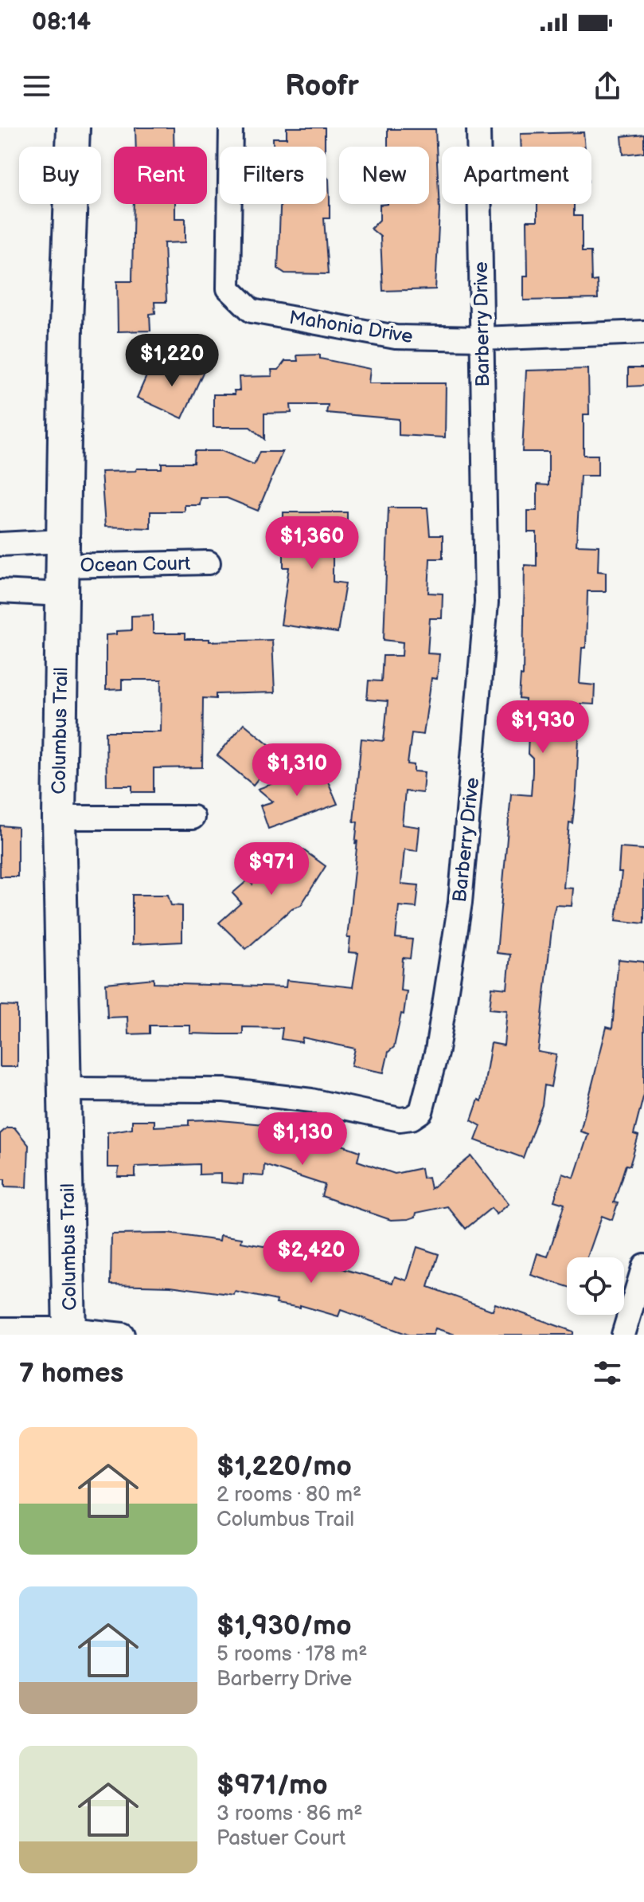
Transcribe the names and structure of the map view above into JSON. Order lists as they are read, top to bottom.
{
  "streets": {
    "street": [
      "Barberry Drive",
      "Mahonia Drive",
      "Ocean Court",
      "Columbus Trail"
    ]
  },
  "crossings": [
    ["Barberry Drive", "Mahonia Drive"],
    ["Barberry Drive", "Columbus Trail"],
    ["Ocean Court", "Columbus Trail"]
  ],
  "page": {
    "status": "08:14",
    "header": "Roofr",
    "chip": [
      "Buy",
      "Rent",
      "Filters",
      "New",
      "Apartment"
    ],
    "price": [
      "$1,220",
      "$1,360",
      "$1,930",
      "$1,310",
      "$971",
      "$1,130",
      "$2,420"
    ],
    "heading": "7 homes",
    "list": [
      {
        "name": "$1,220/mo",
        "note": "2 rooms · 80 m² · Columbus Trail"
      },
      {
        "name": "$1,930/mo",
        "note": "5 rooms · 178 m² · Barberry Drive"
      },
      {
        "name": "$971/mo",
        "note": "3 rooms · 86 m² · Pastuer Court"
      }
    ]
  }
}
